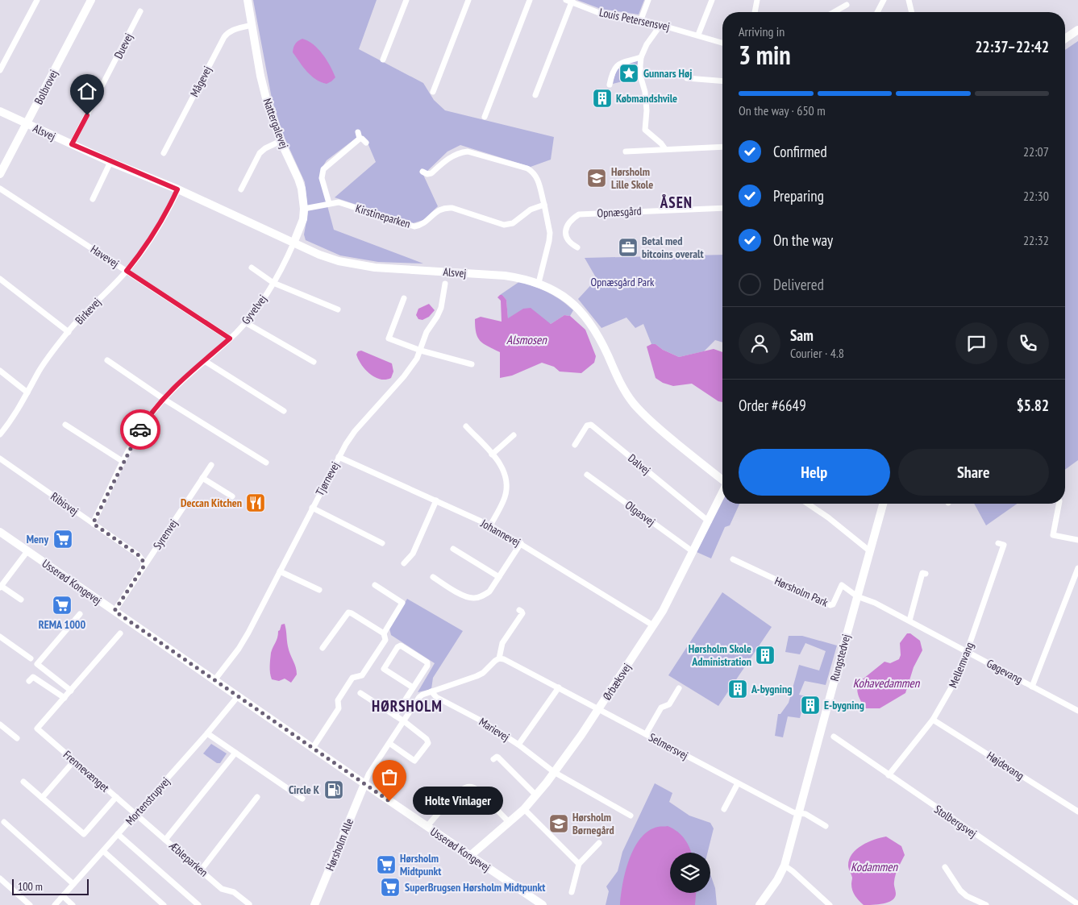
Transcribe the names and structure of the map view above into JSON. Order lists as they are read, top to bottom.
{
  "streets": {
    "street": [
      "Louis Petersensvej",
      "Duevej",
      "Mågevej",
      "Bolbrovej",
      "Nattergalevej",
      "Alsvej",
      "Opnæsgård",
      "Kirstineparken",
      "Havevej",
      "Gyvelvej",
      "Birkevej",
      "Dalvej",
      "Tjørnevej",
      "Ribisvej",
      "Olgasvej",
      "Johannevej",
      "Syrenvej",
      "Usserød Kongevej",
      "Hørsholm Park",
      "Rungstedvej",
      "Mellemvang",
      "Gøgevang",
      "Ørbæksvej",
      "Marievej",
      "Selmersvej",
      "Højdevang",
      "Frennevænget",
      "Mortenstrupvej",
      "Stolbergsvej",
      "Hørsholm Alle",
      "Æbleparken"
    ]
  },
  "crossings": [
    ["Duevej", "Alsvej"],
    ["Mågevej", "Nattergalevej"],
    ["Bolbrovej", "Alsvej"],
    ["Nattergalevej", "Alsvej"],
    ["Nattergalevej", "Kirstineparken"],
    ["Nattergalevej", "Gyvelvej"],
    ["Alsvej", "Gyvelvej"],
    ["Alsvej", "Birkevej"],
    ["Havevej", "Gyvelvej"],
    ["Havevej", "Birkevej"],
    ["Gyvelvej", "Ribisvej"],
    ["Dalvej", "Ørbæksvej"],
    ["Tjørnevej", "Johannevej"],
    ["Tjørnevej", "Usserød Kongevej"],
    ["Ribisvej", "Syrenvej"],
    ["Olgasvej", "Ørbæksvej"],
    ["Johannevej", "Ørbæksvej"],
    ["Syrenvej", "Usserød Kongevej"],
    ["Usserød Kongevej", "Ørbæksvej"],
    ["Usserød Kongevej", "Mortenstrupvej"],
    ["Usserød Kongevej", "Hørsholm Alle"],
    ["Hørsholm Park", "Rungstedvej"],
    ["Hørsholm Park", "Gøgevang"],
    ["Rungstedvej", "Gøgevang"],
    ["Rungstedvej", "Selmersvej"],
    ["Mellemvang", "Gøgevang"],
    ["Mellemvang", "Højdevang"],
    ["Mellemvang", "Stolbergsvej"],
    ["Ørbæksvej", "Marievej"],
    ["Ørbæksvej", "Selmersvej"],
    ["Frennevænget", "Mortenstrupvej"],
    ["Frennevænget", "Æbleparken"],
    ["Mortenstrupvej", "Æbleparken"]
  ],
  "districts": ["ÅSEN", "HØRSHOLM"],
  "water": ["Alsmosen", "Kohavedammen", "Kodammen"],
  "parks": ["Opnæsgård Park"],
  "places": {
    "place": ["Gunnars Høj"],
    "building": [
      "Købmandshvile",
      "Hørsholm Skole Administration",
      "A-bygning",
      "E-bygning"
    ],
    "school or university": ["Hørsholm Lille Skole", "Hørsholm Børnegård"],
    "office": ["Betal med bitcoins overalt"],
    "restaurant": ["Deccan Kitchen"],
    "supermarket": [
      "Meny",
      "REMA 1000",
      "Hørsholm Midtpunkt",
      "SuperBrugsen Hørsholm Midtpunkt"
    ],
    "fuel station": ["Circle K"],
    "other": ["Holte Vinlager"]
  },
  "scale_bar": "100 m",
  "page": {
    "heading": ["3 min", "Arriving in", "22:37–22:42"],
    "panel": [
      "Sam",
      "Courier · 4.8",
      "Order #6649",
      "$5.82"
    ],
    "bar": "On the way · 650 m",
    "list": [
      ["Confirmed", "22:07"],
      ["Preparing", "22:30"],
      ["On the way", "22:32"],
      "Delivered"
    ],
    "buttons": ["Help", "Share"],
    "bubble": "Holte Vinlager",
    "scale": "100 m"
  }
}
